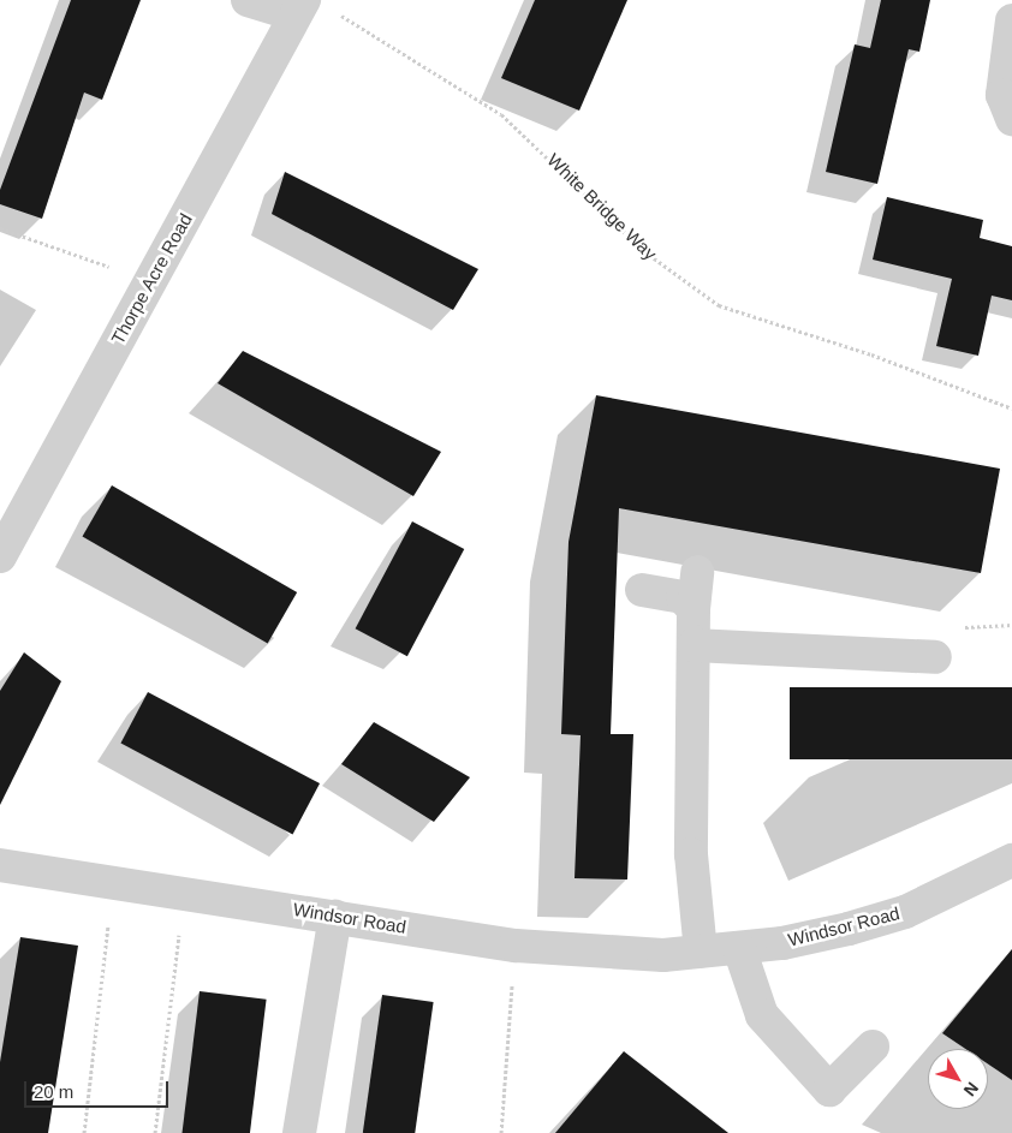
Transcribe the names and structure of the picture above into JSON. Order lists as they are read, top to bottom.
{
  "streets": {
    "street": ["Thorpe Acre Road", "Windsor Road"],
    "path": ["White Bridge Way"]
  },
  "crossings": [
    ["White Bridge Way", "Thorpe Acre Road"]
  ],
  "scale_bar": "20 m",
  "north": "bottom right"
}
